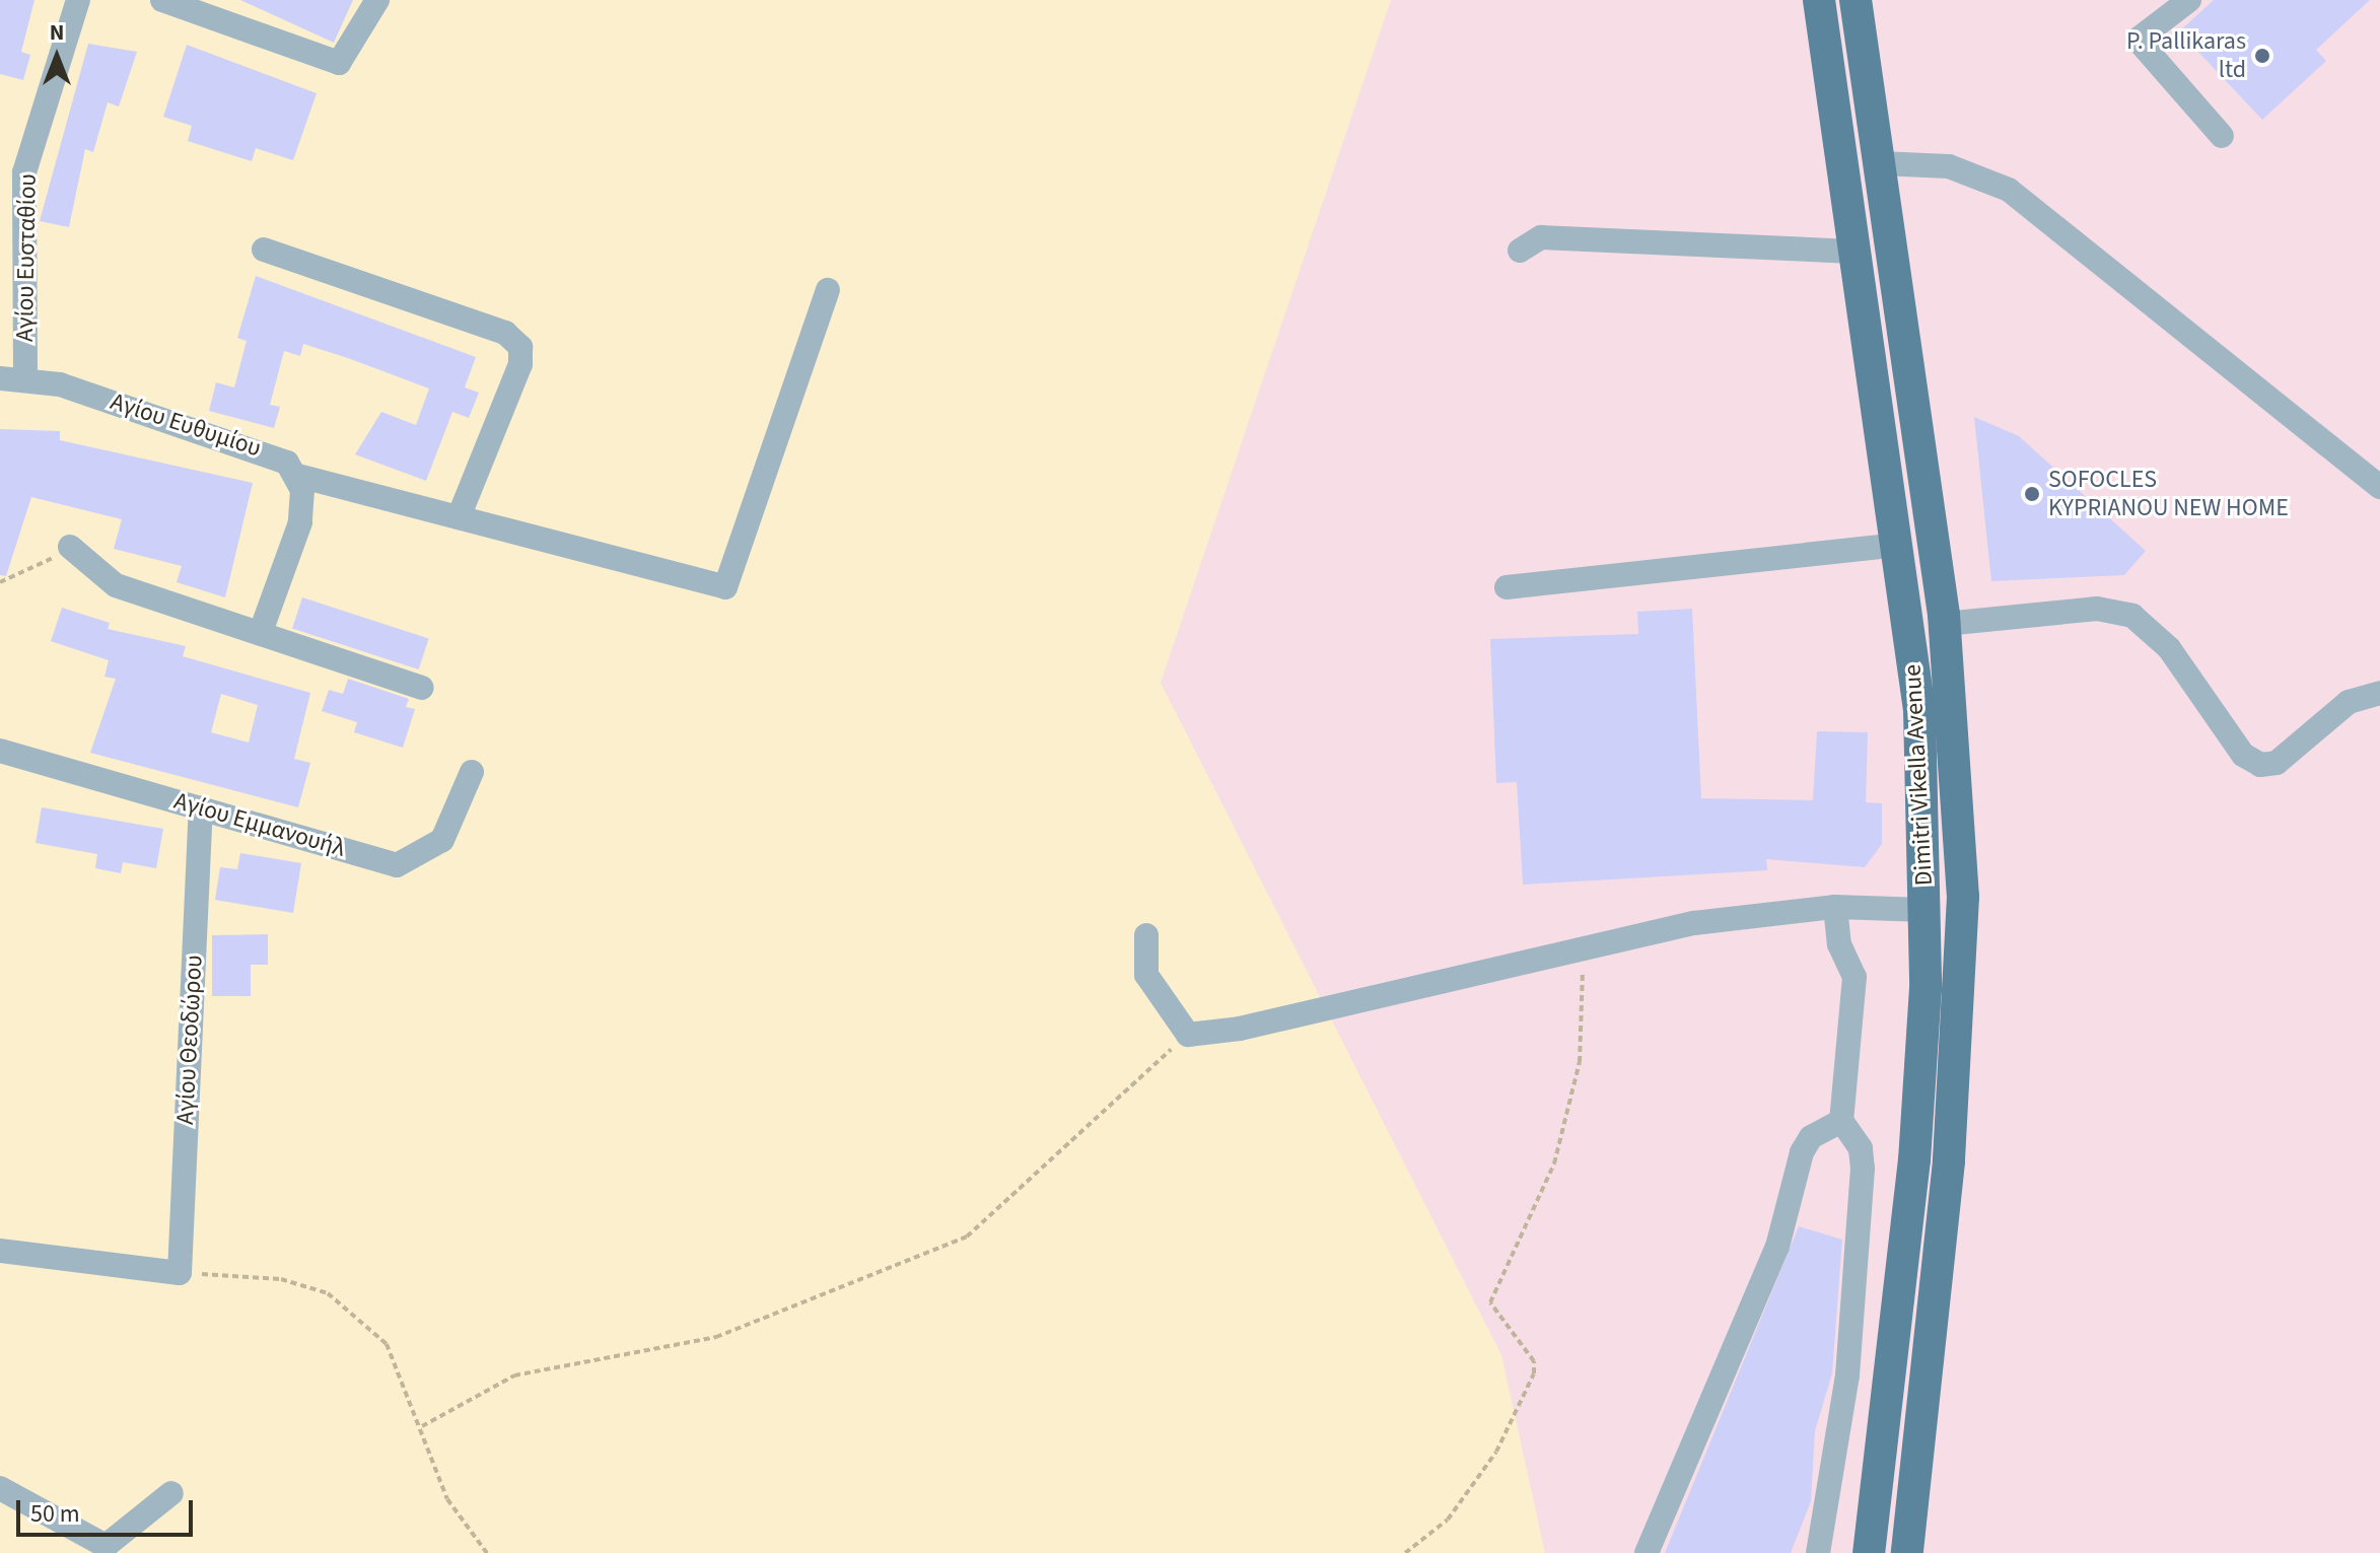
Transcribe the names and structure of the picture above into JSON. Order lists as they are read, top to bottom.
{
  "streets": {
    "main road": ["Dimitri Vikella Avenue"],
    "street": [
      "Αγίου Ευσταθίου",
      "Αγίου Ευθυμίου",
      "Αγίου Εμμανουήλ",
      "Αγίου Θεοδώρου"
    ]
  },
  "crossings": [
    ["Αγίου Ευσταθίου", "Αγίου Ευθυμίου"],
    ["Αγίου Εμμανουήλ", "Αγίου Θεοδώρου"]
  ],
  "places": ["P. Pallikaras ltd", "SOFOCLES KYPRIANOU NEW HOME"],
  "scale_bar": "50 m",
  "north": "top"
}
